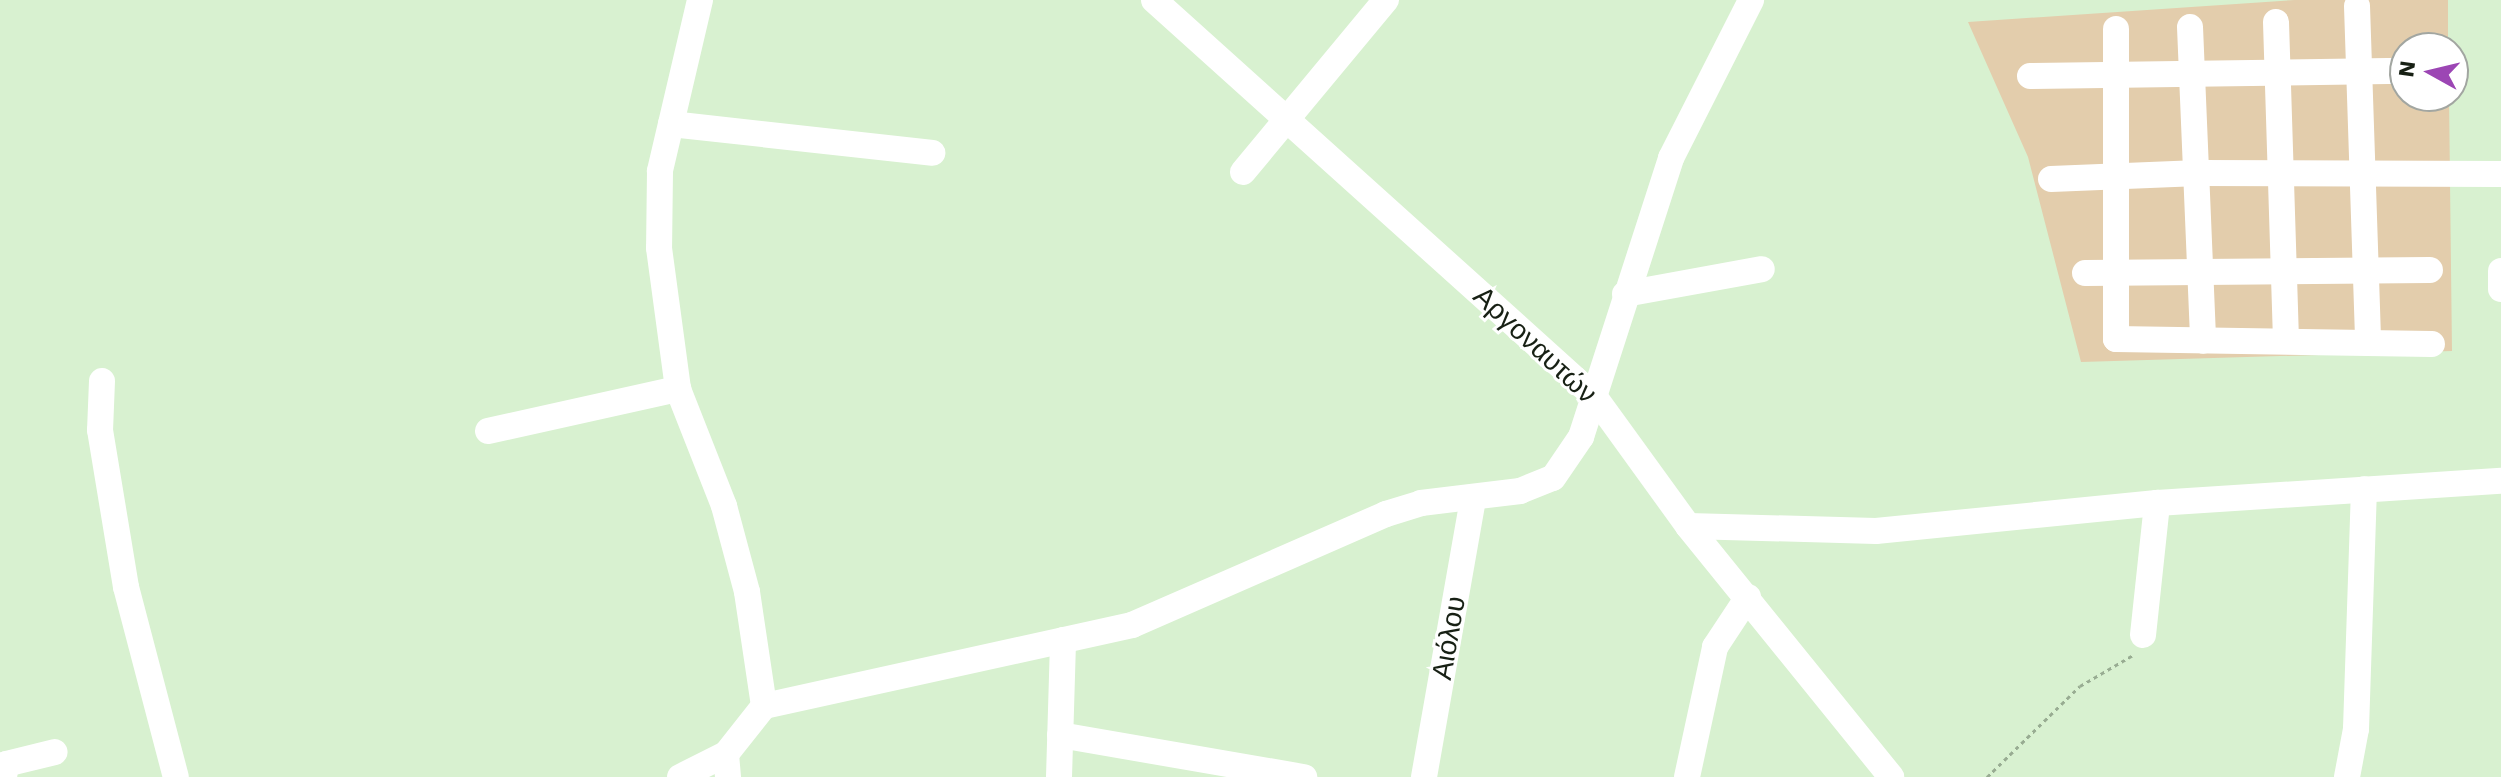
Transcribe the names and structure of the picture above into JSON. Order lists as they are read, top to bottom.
{
  "streets": {
    "street": ["Αργοναυτών", "Αιόλου"]
  },
  "north": "left"
}
